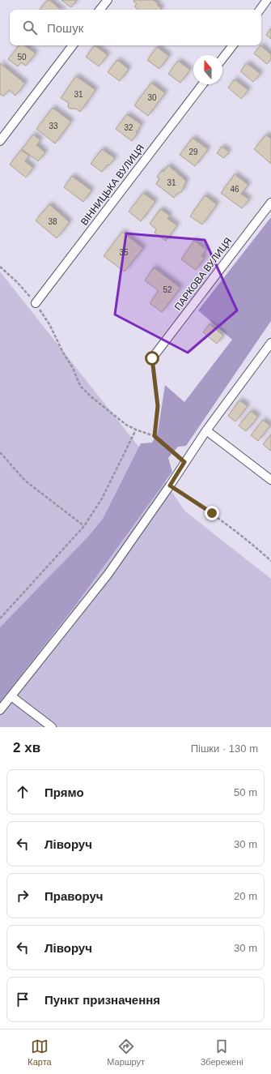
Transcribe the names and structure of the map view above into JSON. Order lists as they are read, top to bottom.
{
  "streets": {
    "street": ["ВІННИЦЬКА ВУЛИЦЯ", "ПАРКОВА ВУЛИЦЯ"]
  },
  "house_numbers": [
    "50",
    "31",
    "30",
    "33",
    "32",
    "29",
    "31",
    "46",
    "38",
    "35",
    "52"
  ],
  "north": "top",
  "page": {
    "search": "Пошук",
    "heading": ["2 хв", "Пішки · 130 m"],
    "list": [
      ["Прямо", "50 m"],
      ["Ліворуч", "30 m"],
      ["Праворуч", "20 m"],
      ["Ліворуч", "30 m"],
      "Пункт призначення"
    ],
    "nav": ["Карта", "Маршрут", "Збережені"]
  }
}
